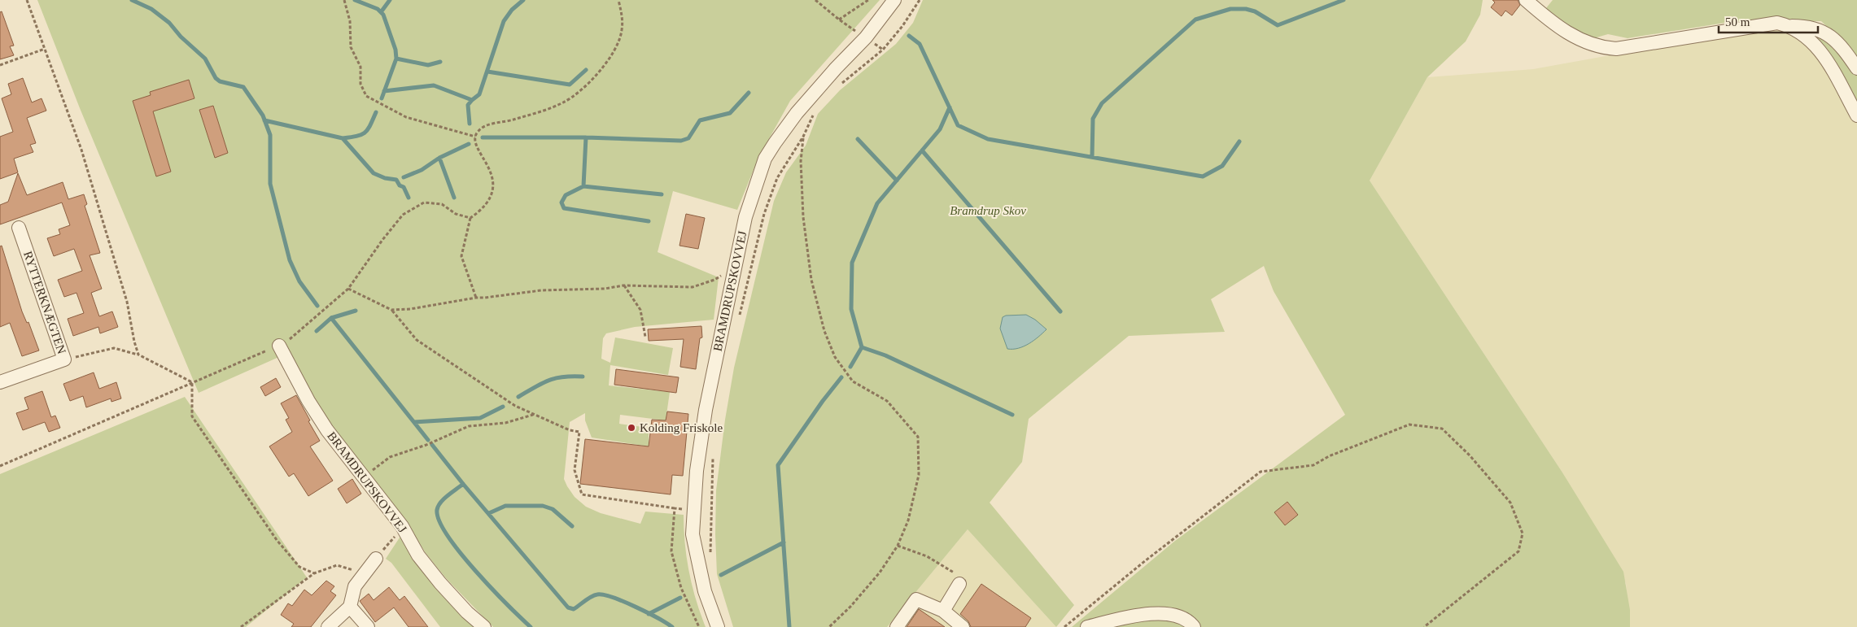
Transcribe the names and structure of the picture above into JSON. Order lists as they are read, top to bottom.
{
  "streets": {
    "street": ["BRAMDRUPSKOVVEJ", "RYTTERKNÆGTEN"]
  },
  "parks": ["Bramdrup Skov"],
  "places": ["Kolding Friskole"],
  "scale_bar": "50 m"
}
